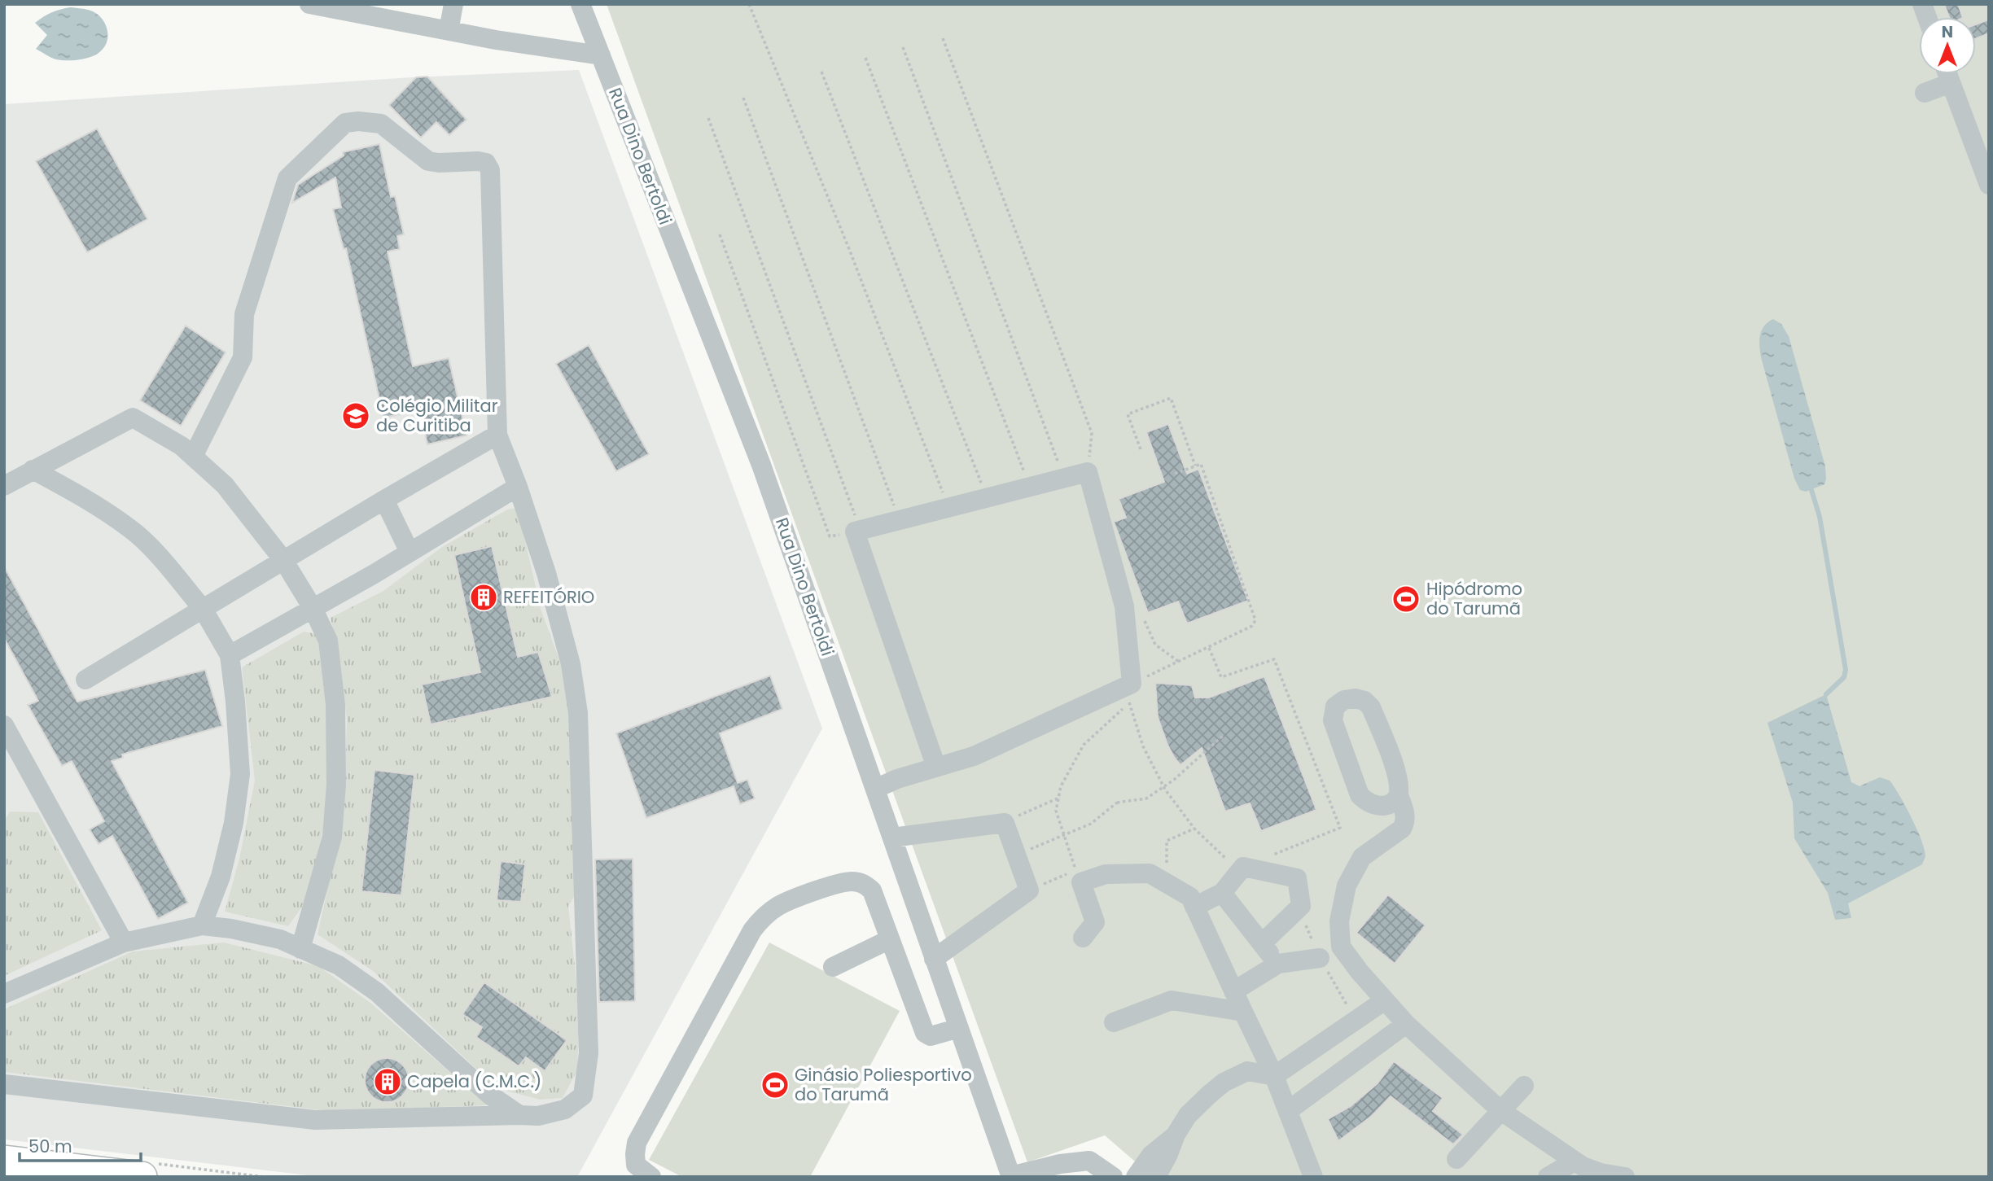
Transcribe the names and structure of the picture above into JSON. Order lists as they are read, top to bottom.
{
  "streets": {
    "street": ["Rua Dino Bertoldi"]
  },
  "places": {
    "school or university": ["Colégio Militar de Curitiba"],
    "building": ["REFEITÓRIO", "Capela (C.M.C.)"],
    "sports": ["Hipódromo do Tarumã", "Ginásio Poliesportivo do Tarumã"]
  },
  "scale_bar": "50 m",
  "north": "top"
}
